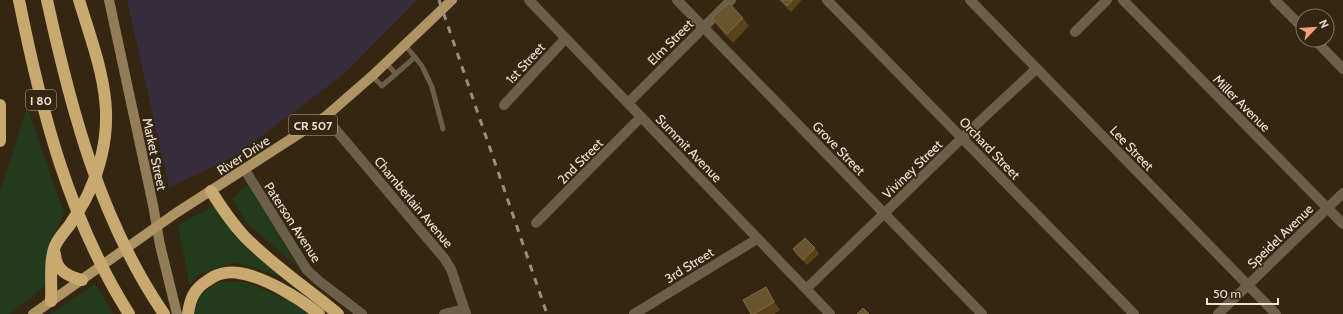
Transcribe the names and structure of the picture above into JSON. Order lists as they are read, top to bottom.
{
  "streets": {
    "highway": ["I 80"],
    "main road": ["CR 507", "Market Street", "River Drive"],
    "street": [
      "Elm Street",
      "1st Street",
      "Miller Avenue",
      "Summit Avenue",
      "Grove Street",
      "Orchard Street",
      "Lee Street",
      "2nd Street",
      "Viviney Street",
      "Chamberlain Avenue",
      "Paterson Avenue",
      "Speidel Avenue",
      "3rd Street"
    ]
  },
  "crossings": [
    ["Elm Street", "Summit Avenue"],
    ["Elm Street", "Grove Street"],
    ["1st Street", "Summit Avenue"],
    ["Miller Avenue", "Speidel Avenue"],
    ["Summit Avenue", "2nd Street"],
    ["Summit Avenue", "Viviney Street"],
    ["Summit Avenue", "3rd Street"],
    ["Grove Street", "Viviney Street"],
    ["Orchard Street", "Viviney Street"],
    ["Lee Street", "Viviney Street"],
    ["Lee Street", "Speidel Avenue"],
    ["Market Street", "River Drive"],
    ["River Drive", "Chamberlain Avenue"],
    ["River Drive", "Paterson Avenue"]
  ],
  "scale_bar": "50 m",
  "north": "top right"
}
